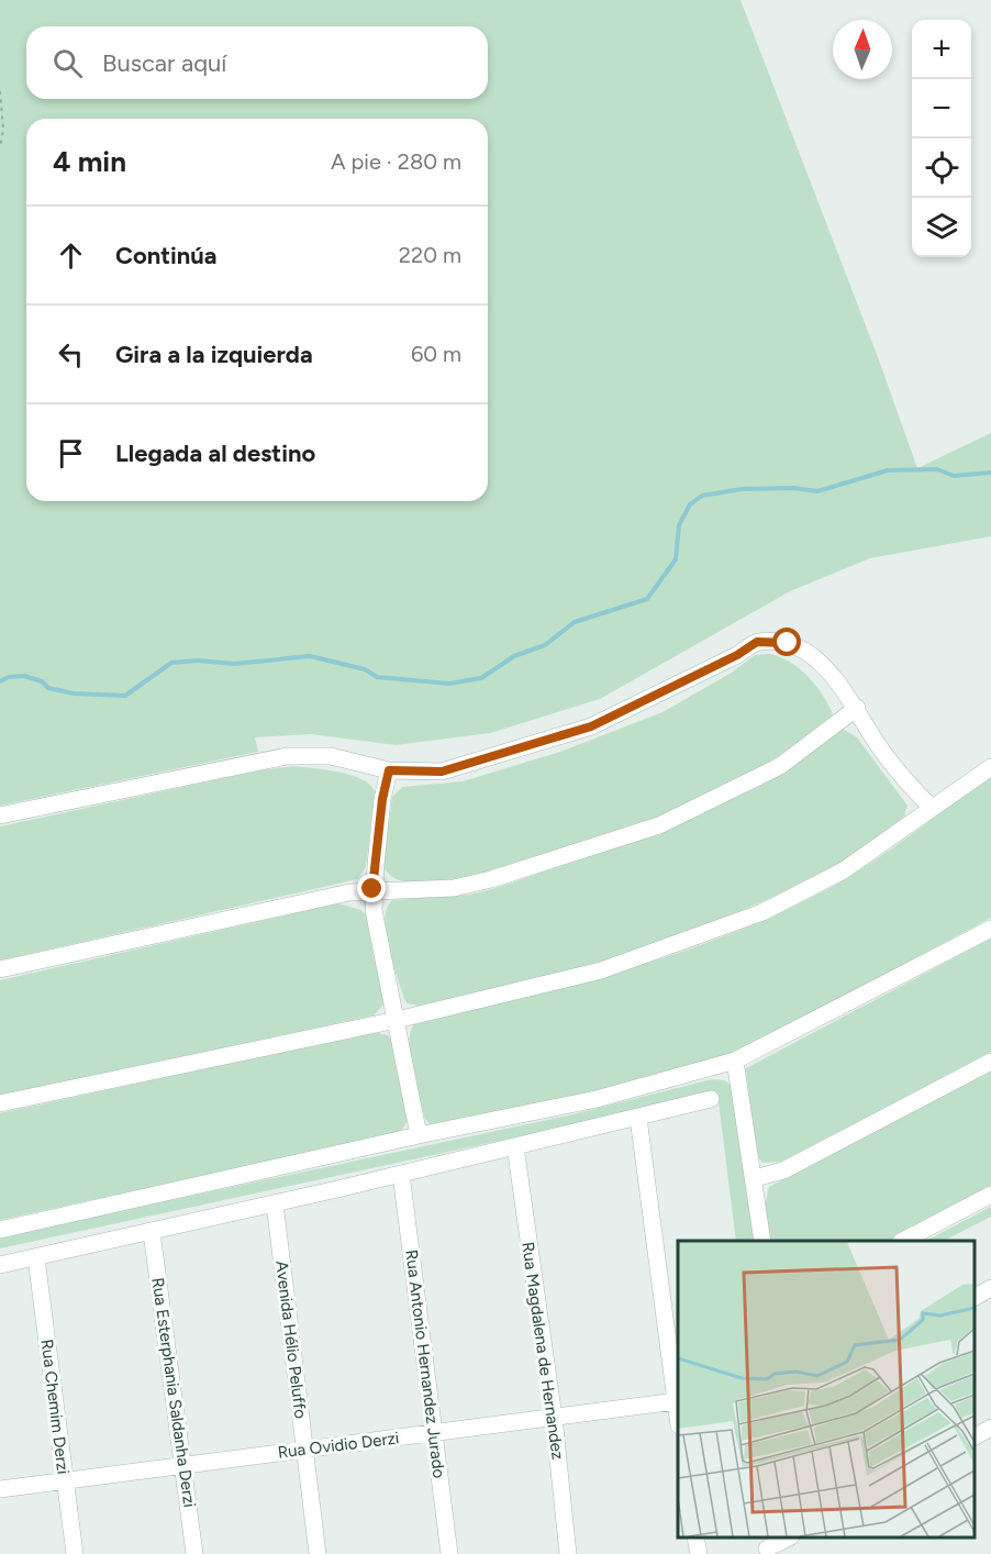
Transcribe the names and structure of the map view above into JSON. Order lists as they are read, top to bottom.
{
  "streets": {
    "street": [
      "Avenida Hélio Peluffo",
      "Rua Magdalena de Hernandez",
      "Rua Antonio Hernandez Jurado",
      "Rua Esterphania Saldanha Derzi",
      "Rua Chemim Derzi",
      "Rua Ovidio Derzi"
    ]
  },
  "crossings": [
    ["Avenida Hélio Peluffo", "Rua Ovidio Derzi"],
    ["Rua Magdalena de Hernandez", "Rua Ovidio Derzi"],
    ["Rua Antonio Hernandez Jurado", "Rua Ovidio Derzi"],
    ["Rua Esterphania Saldanha Derzi", "Rua Ovidio Derzi"],
    ["Rua Chemim Derzi", "Rua Ovidio Derzi"]
  ],
  "north": "top",
  "page": {
    "map_buttons": ["+", "−"],
    "search": "Buscar aquí",
    "heading": ["4 min", "A pie · 280 m"],
    "list": [
      ["Continúa", "220 m"],
      ["Gira a la izquierda", "60 m"],
      "Llegada al destino"
    ]
  }
}
